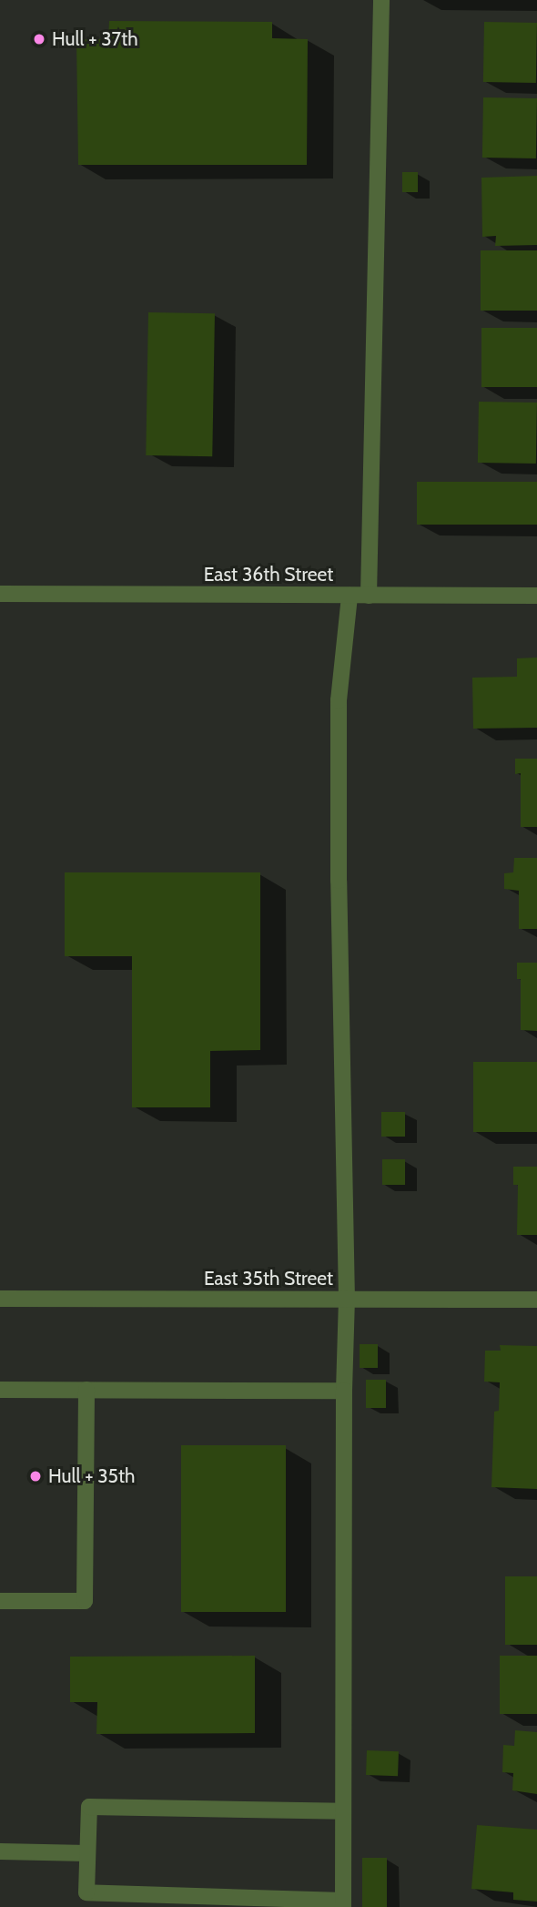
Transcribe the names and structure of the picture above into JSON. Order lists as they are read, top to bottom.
{
  "streets": {
    "street": ["East 36th Street", "East 35th Street"]
  },
  "places": ["Hull + 37th", "Hull + 35th"]
}
